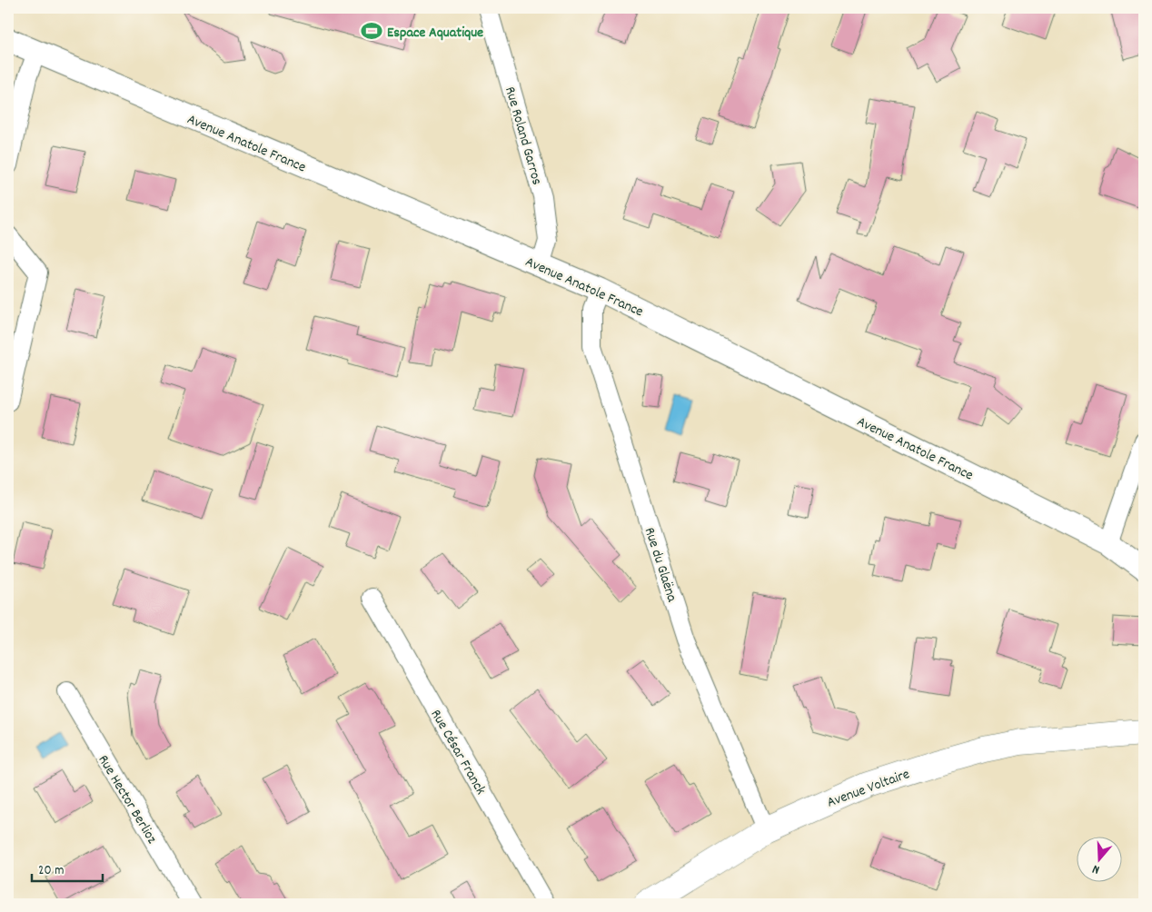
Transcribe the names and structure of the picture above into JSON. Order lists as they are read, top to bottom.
{
  "streets": {
    "main road": ["Avenue Voltaire"],
    "street": [
      "Rue Roland Garros",
      "Avenue Anatole France",
      "Rue du Glaëna",
      "Rue César Franck",
      "Rue Hector Berlioz"
    ]
  },
  "crossings": [
    ["Rue Roland Garros", "Avenue Anatole France"],
    ["Avenue Anatole France", "Rue du Glaëna"],
    ["Rue du Glaëna", "Avenue Voltaire"]
  ],
  "places": {
    "sports": ["Espace Aquatique"]
  },
  "scale_bar": "20 m",
  "north": "bottom"
}
